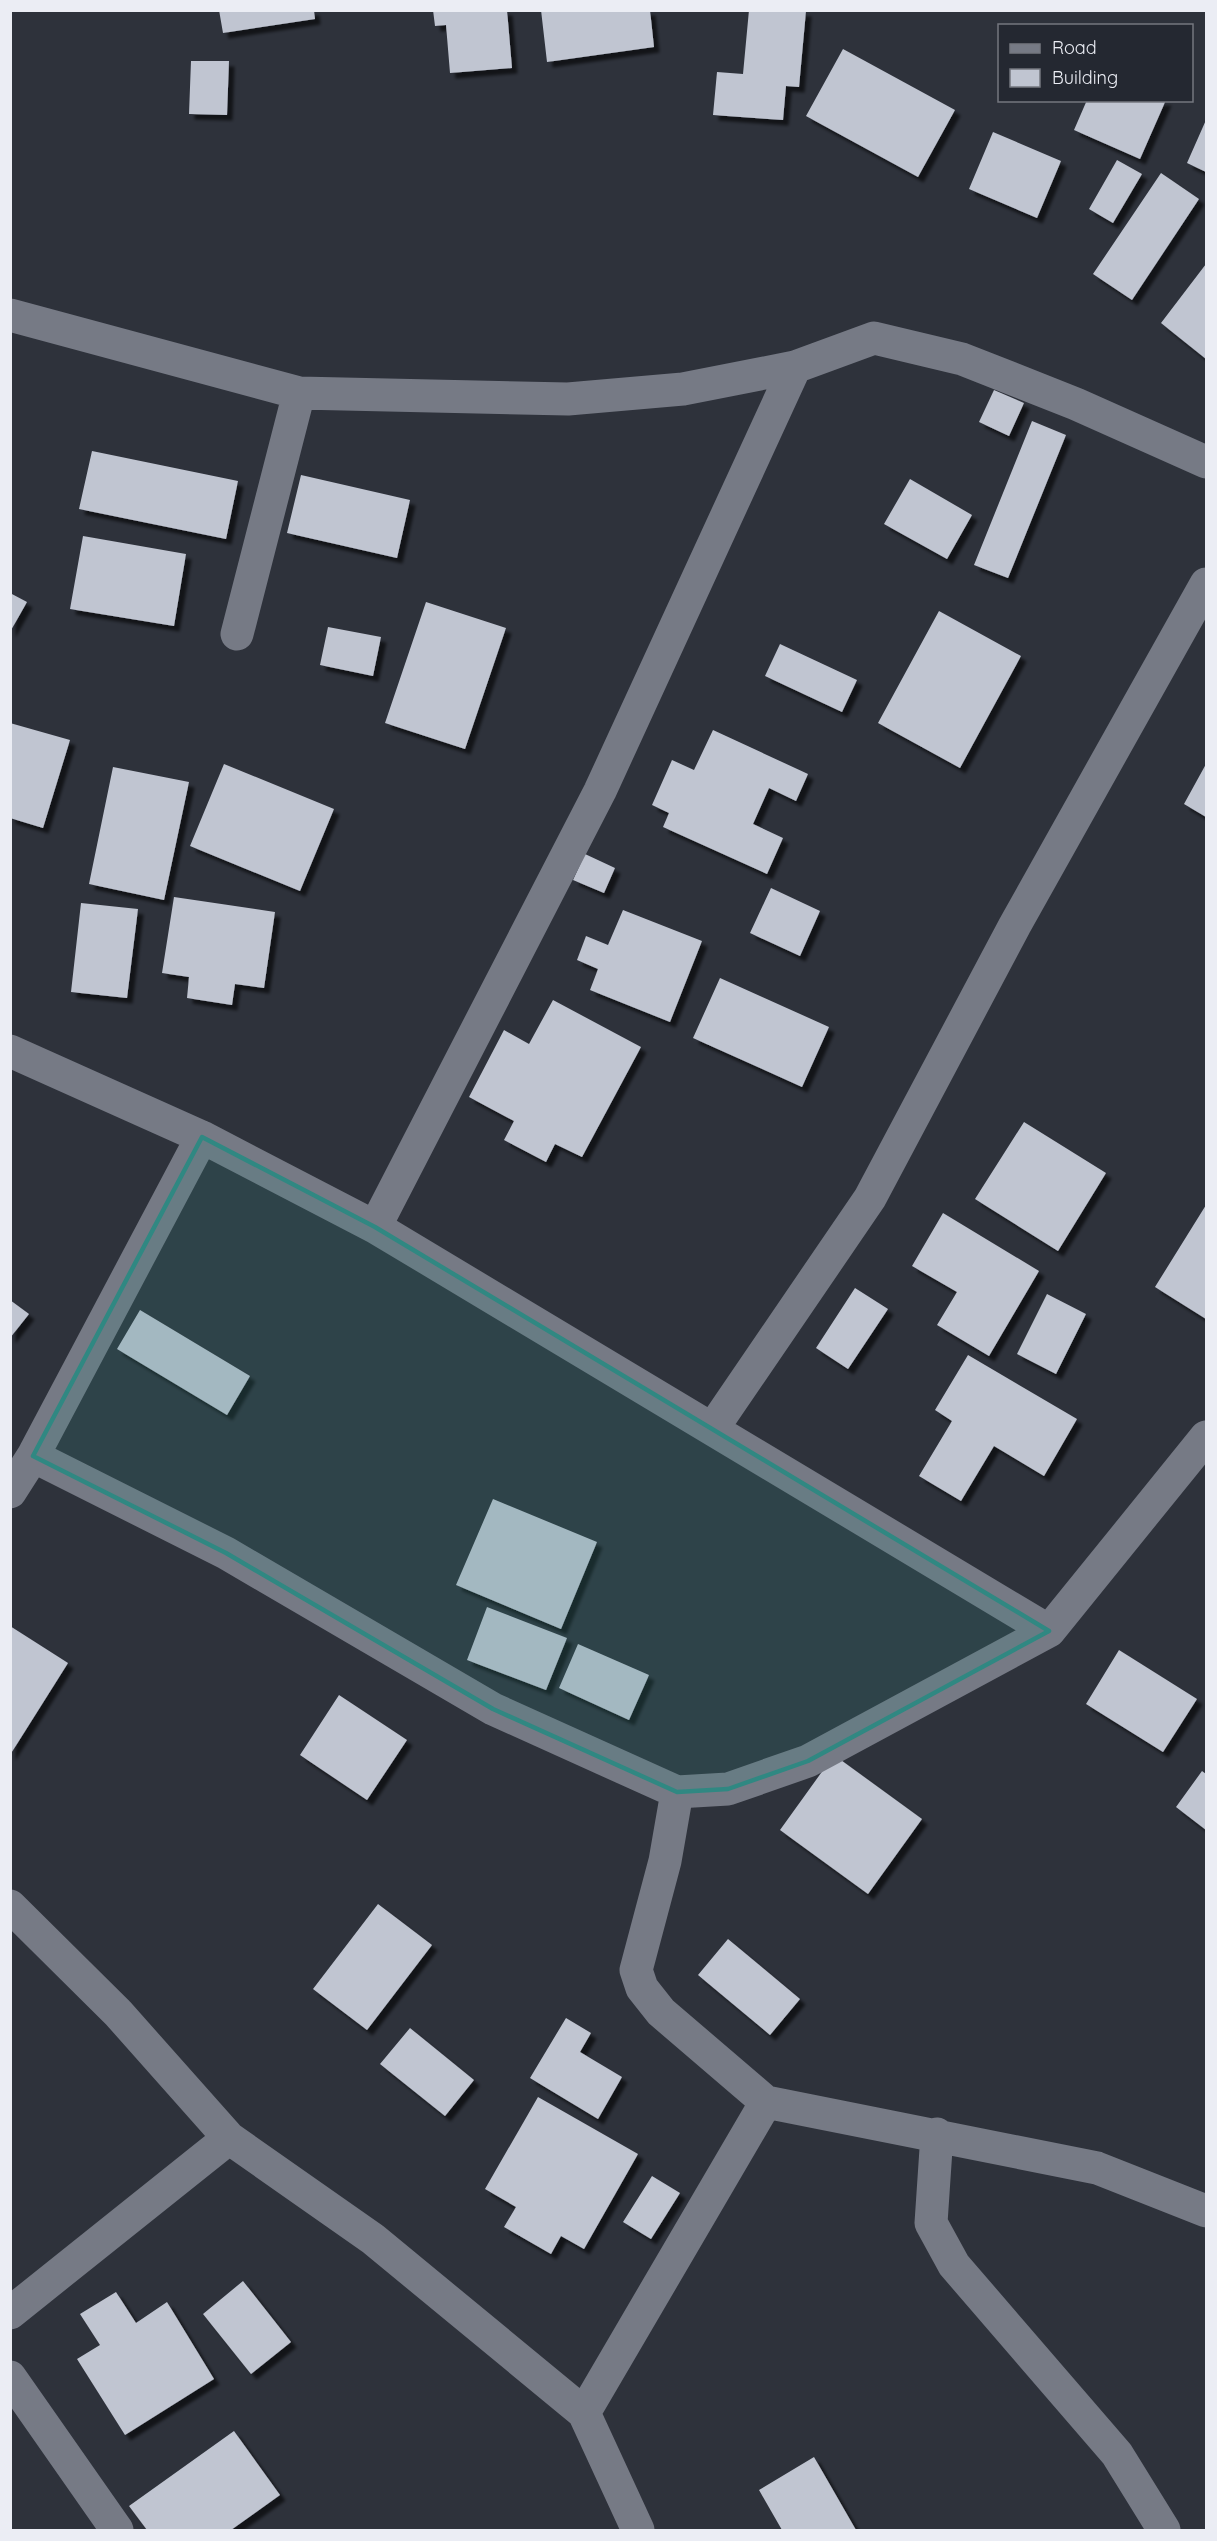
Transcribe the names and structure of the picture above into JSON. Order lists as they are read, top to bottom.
{
  "legend": ["Road", "Building"]
}
